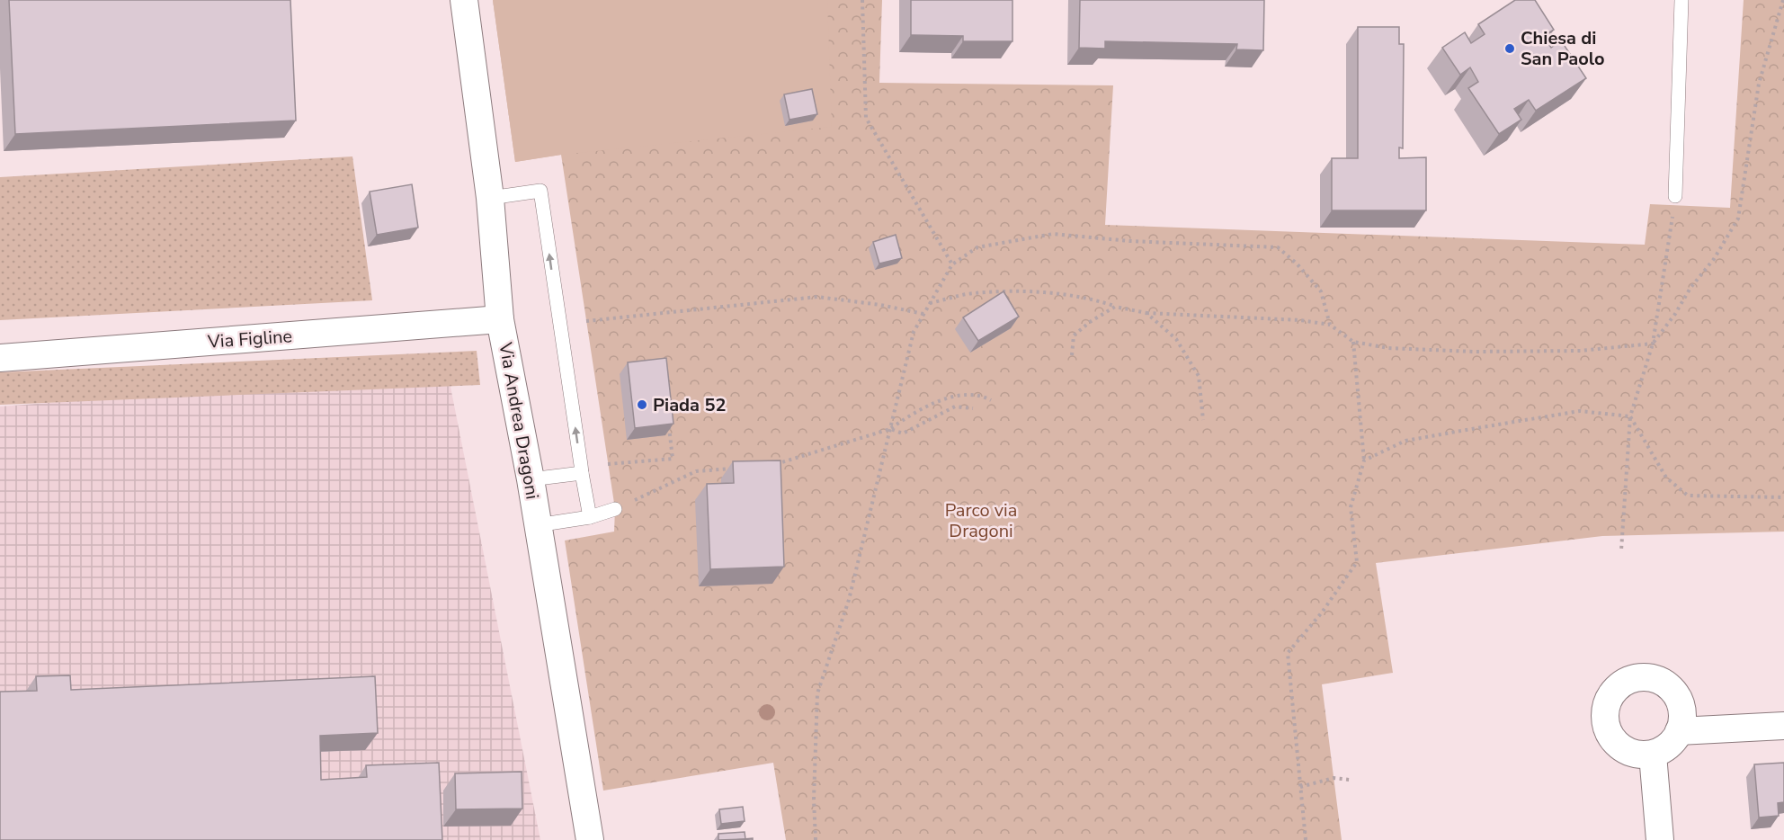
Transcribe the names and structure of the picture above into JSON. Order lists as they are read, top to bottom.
{
  "streets": {
    "street": ["Via Figline", "Via Andrea Dragoni"]
  },
  "crossings": [
    ["Via Figline", "Via Andrea Dragoni"]
  ],
  "parks": ["Parco via Dragoni"],
  "places": ["Chiesa di San Paolo", "Piada 52"]
}
